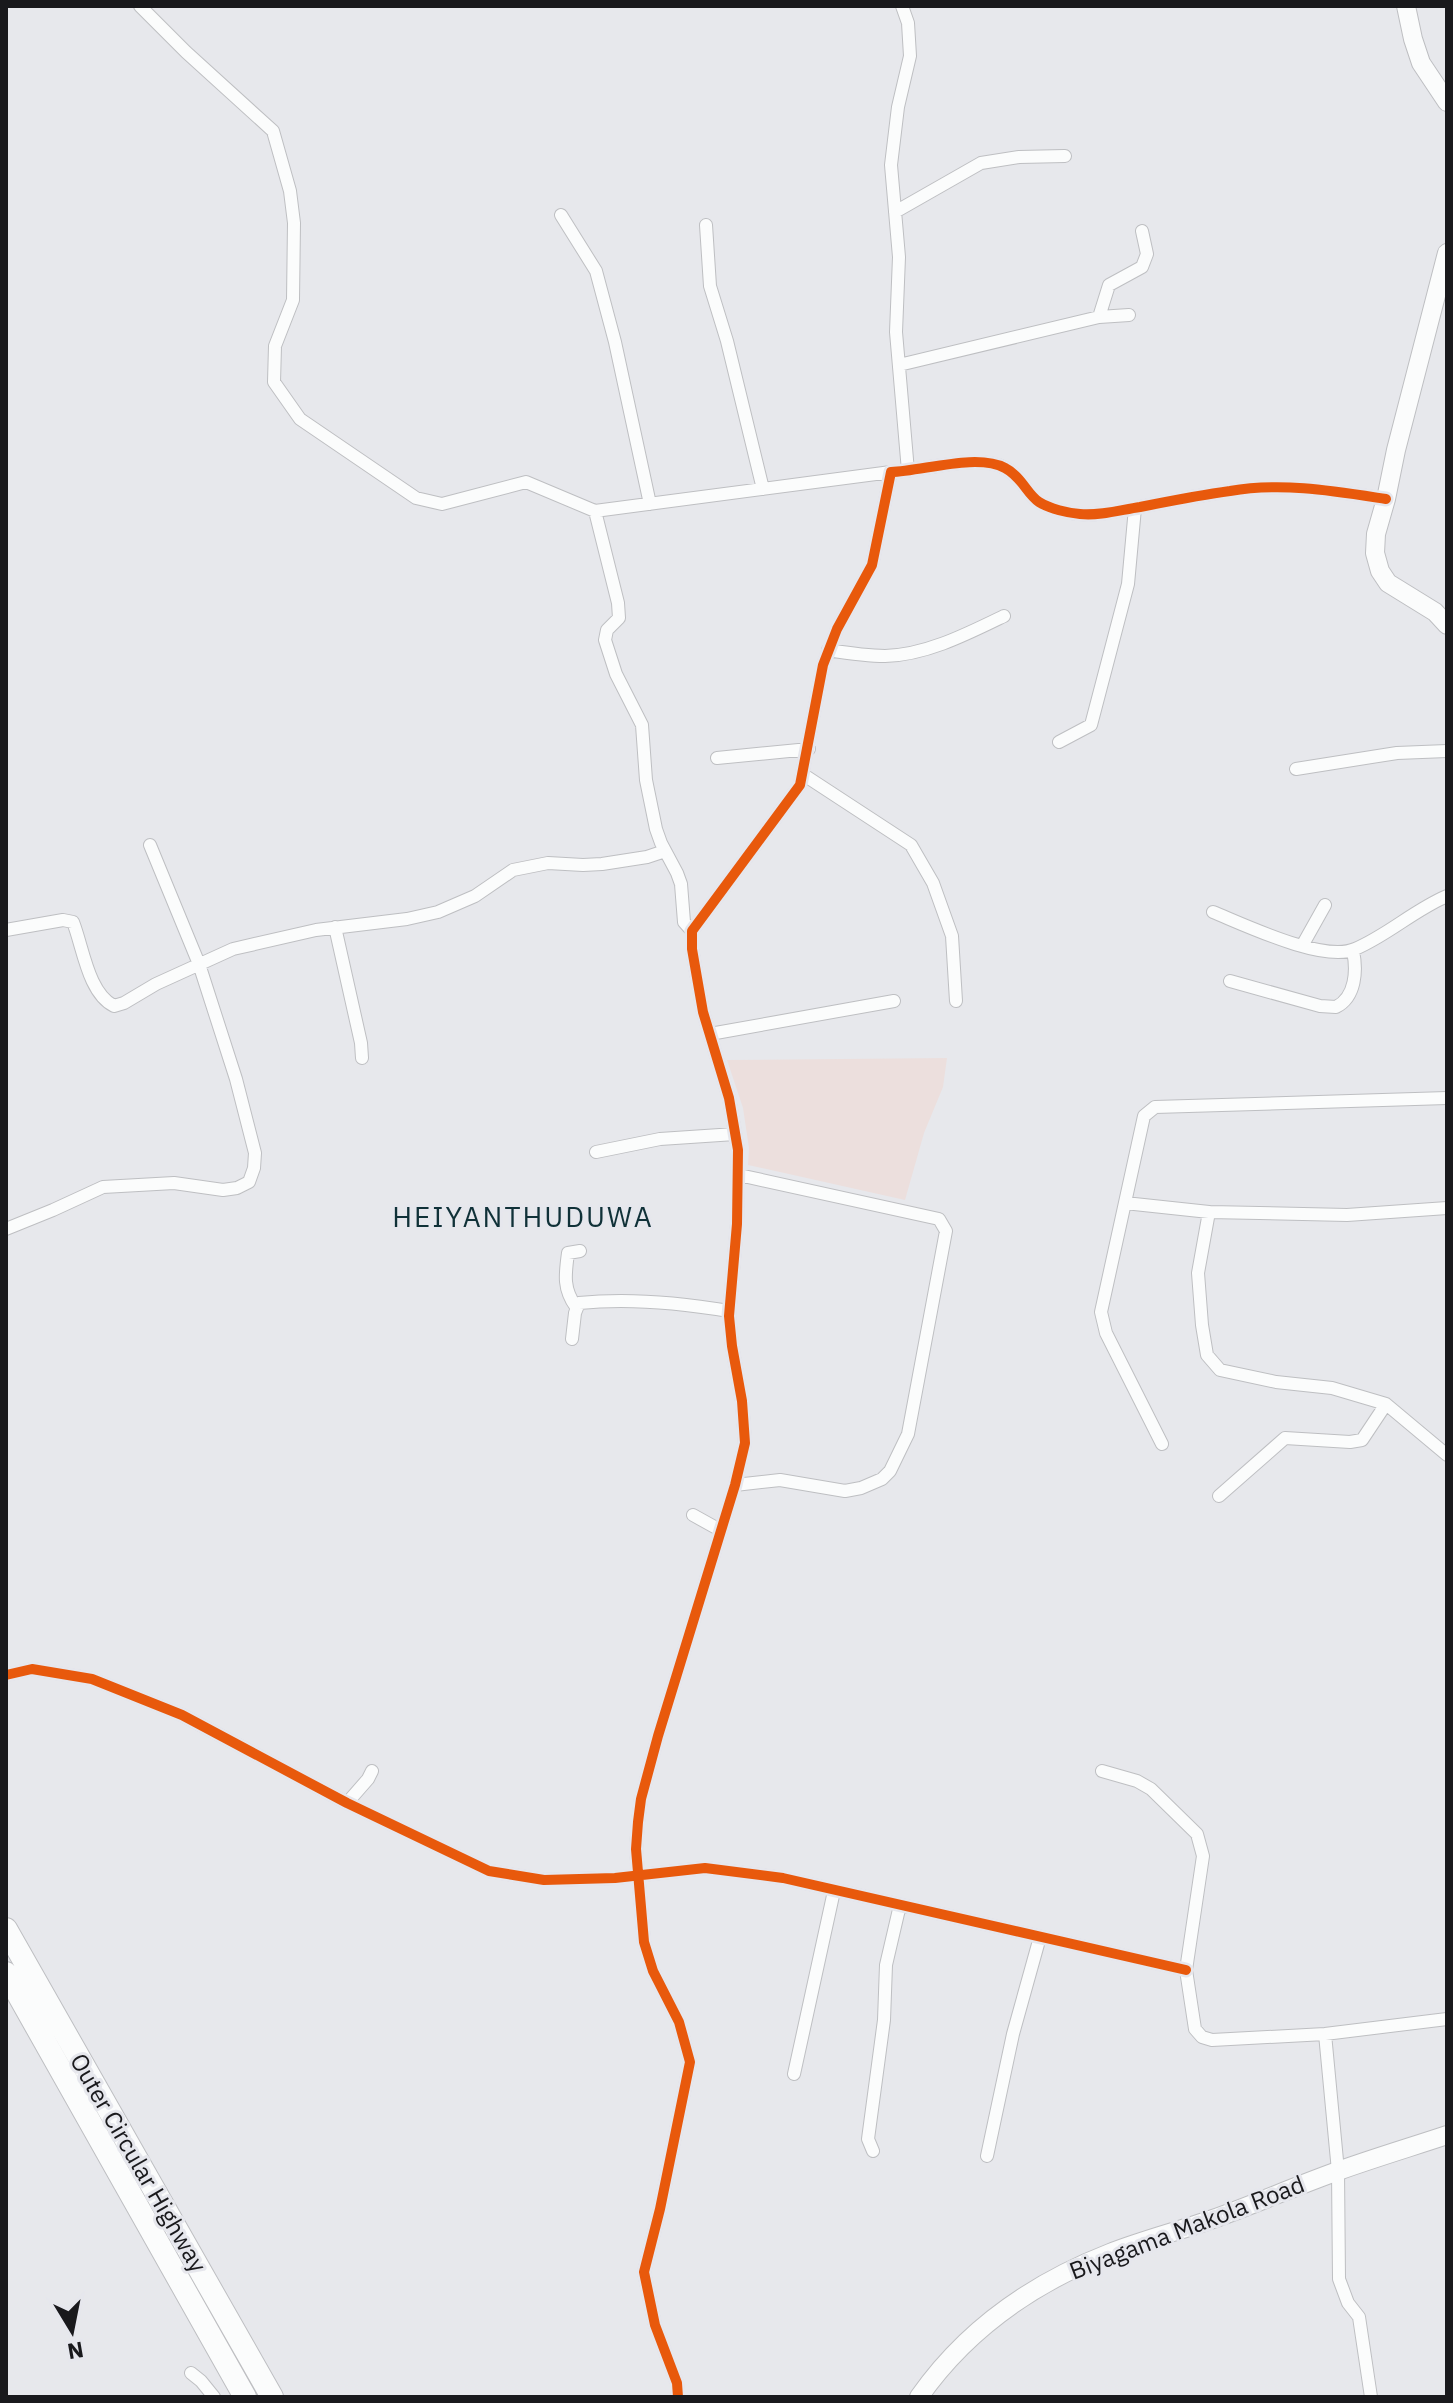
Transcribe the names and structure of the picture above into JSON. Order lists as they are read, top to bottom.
{
  "streets": {
    "highway": ["Outer Circular Highway"],
    "main road": ["Biyagama Makola Road"]
  },
  "districts": ["HEIYANTHUDUWA"],
  "north": "bottom"
}
